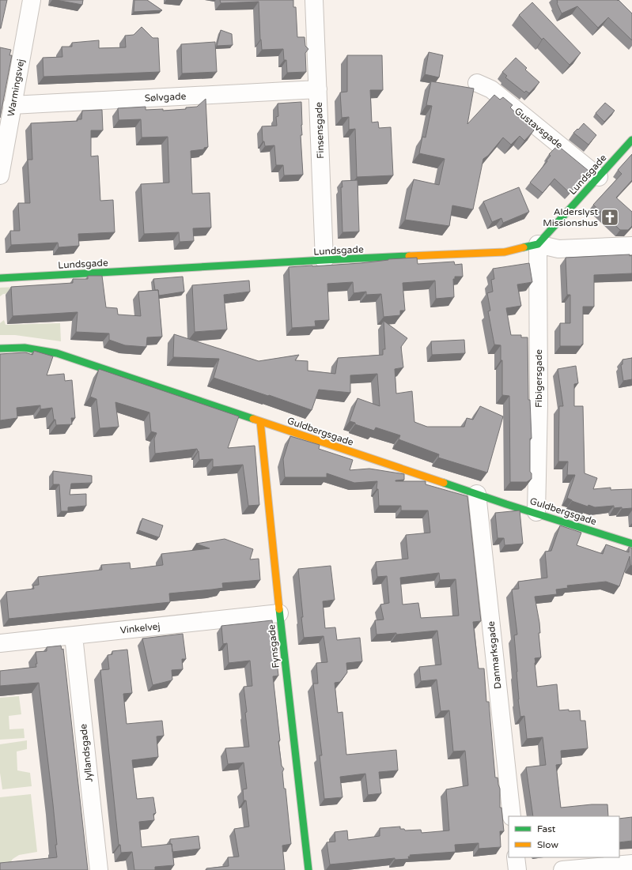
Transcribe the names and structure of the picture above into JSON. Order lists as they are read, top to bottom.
{
  "streets": {
    "street": [
      "Warmingsvej",
      "Sølvgade",
      "Gustavsgade",
      "Finsensgade",
      "Lundsgade",
      "Fibigersgade",
      "Guldbergsgade",
      "Vinkelvej",
      "Fynsgade",
      "Danmarksgade",
      "Jyllandsgade"
    ]
  },
  "crossings": [
    ["Warmingsvej", "Sølvgade"],
    ["Sølvgade", "Finsensgade"],
    ["Gustavsgade", "Lundsgade"],
    ["Finsensgade", "Lundsgade"],
    ["Lundsgade", "Fibigersgade"],
    ["Fibigersgade", "Guldbergsgade"],
    ["Guldbergsgade", "Fynsgade"],
    ["Guldbergsgade", "Danmarksgade"],
    ["Vinkelvej", "Fynsgade"],
    ["Vinkelvej", "Jyllandsgade"]
  ],
  "places": {
    "church": ["Alderslyst Missionshus"]
  },
  "legend": ["Fast", "Slow"]
}
